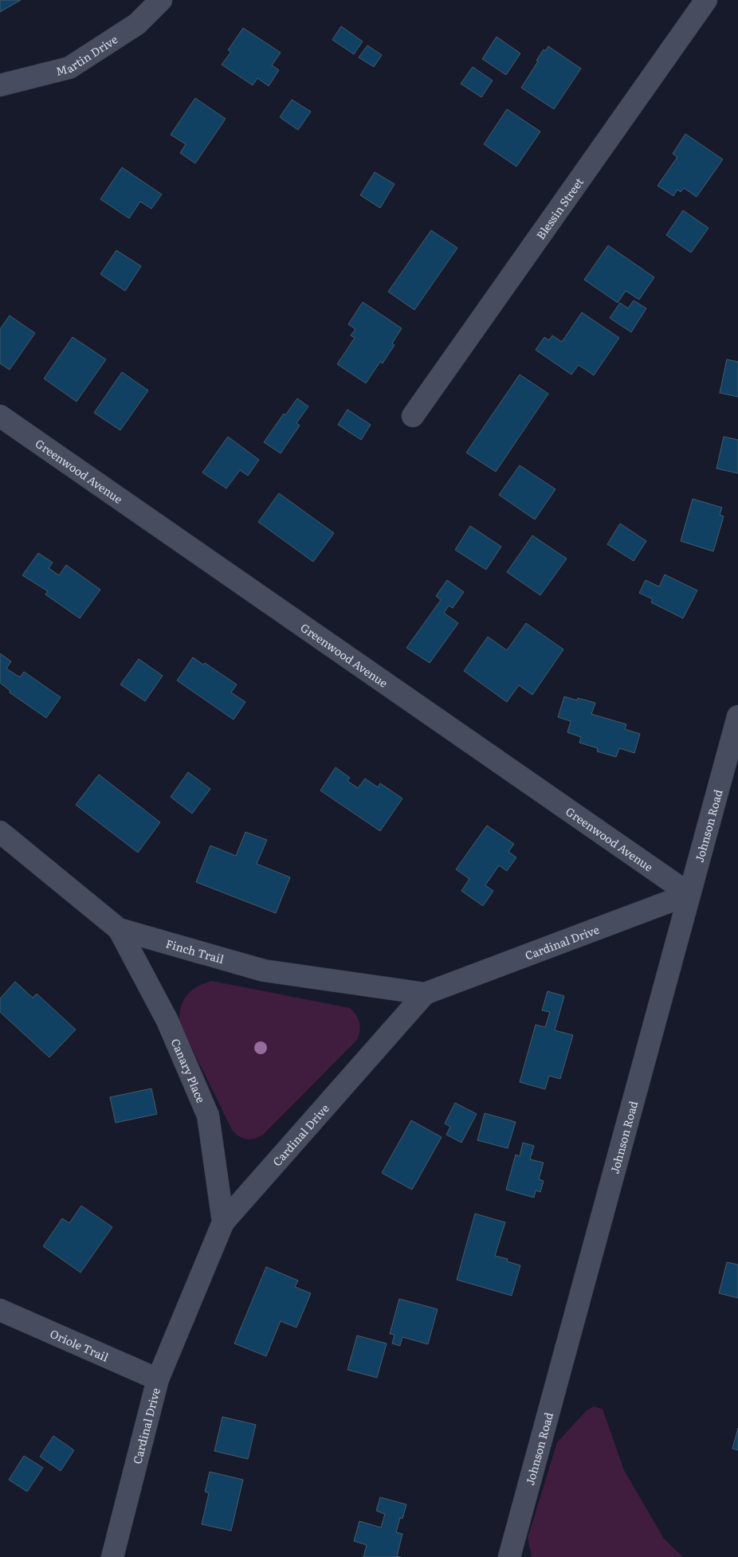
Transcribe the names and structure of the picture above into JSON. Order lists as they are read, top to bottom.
{
  "streets": {
    "street": [
      "Martin Drive",
      "Blessin Street",
      "Greenwood Avenue",
      "Johnson Road",
      "Cardinal Drive",
      "Finch Trail",
      "Canary Place",
      "Oriole Trail"
    ]
  },
  "crossings": [
    ["Greenwood Avenue", "Johnson Road"],
    ["Greenwood Avenue", "Cardinal Drive"],
    ["Johnson Road", "Cardinal Drive"],
    ["Cardinal Drive", "Finch Trail"],
    ["Cardinal Drive", "Canary Place"],
    ["Cardinal Drive", "Oriole Trail"],
    ["Finch Trail", "Canary Place"]
  ]
}
